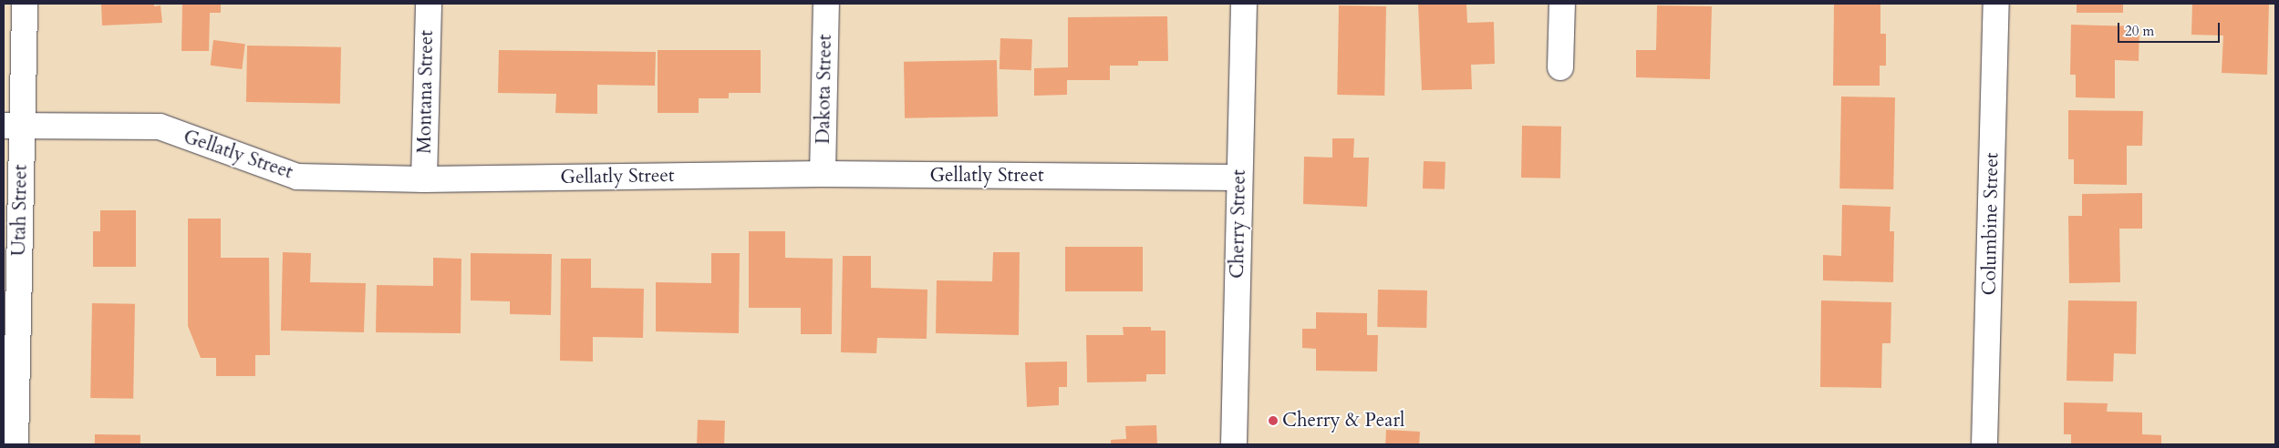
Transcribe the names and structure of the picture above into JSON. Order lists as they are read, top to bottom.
{
  "streets": {
    "street": [
      "Dakota Street",
      "Montana Street",
      "Gellatly Street",
      "Utah Street",
      "Cherry Street",
      "Columbine Street"
    ]
  },
  "crossings": [
    ["Dakota Street", "Gellatly Street"],
    ["Montana Street", "Gellatly Street"],
    ["Gellatly Street", "Utah Street"],
    ["Gellatly Street", "Cherry Street"]
  ],
  "places": ["Cherry & Pearl"],
  "scale_bar": "20 m"
}
